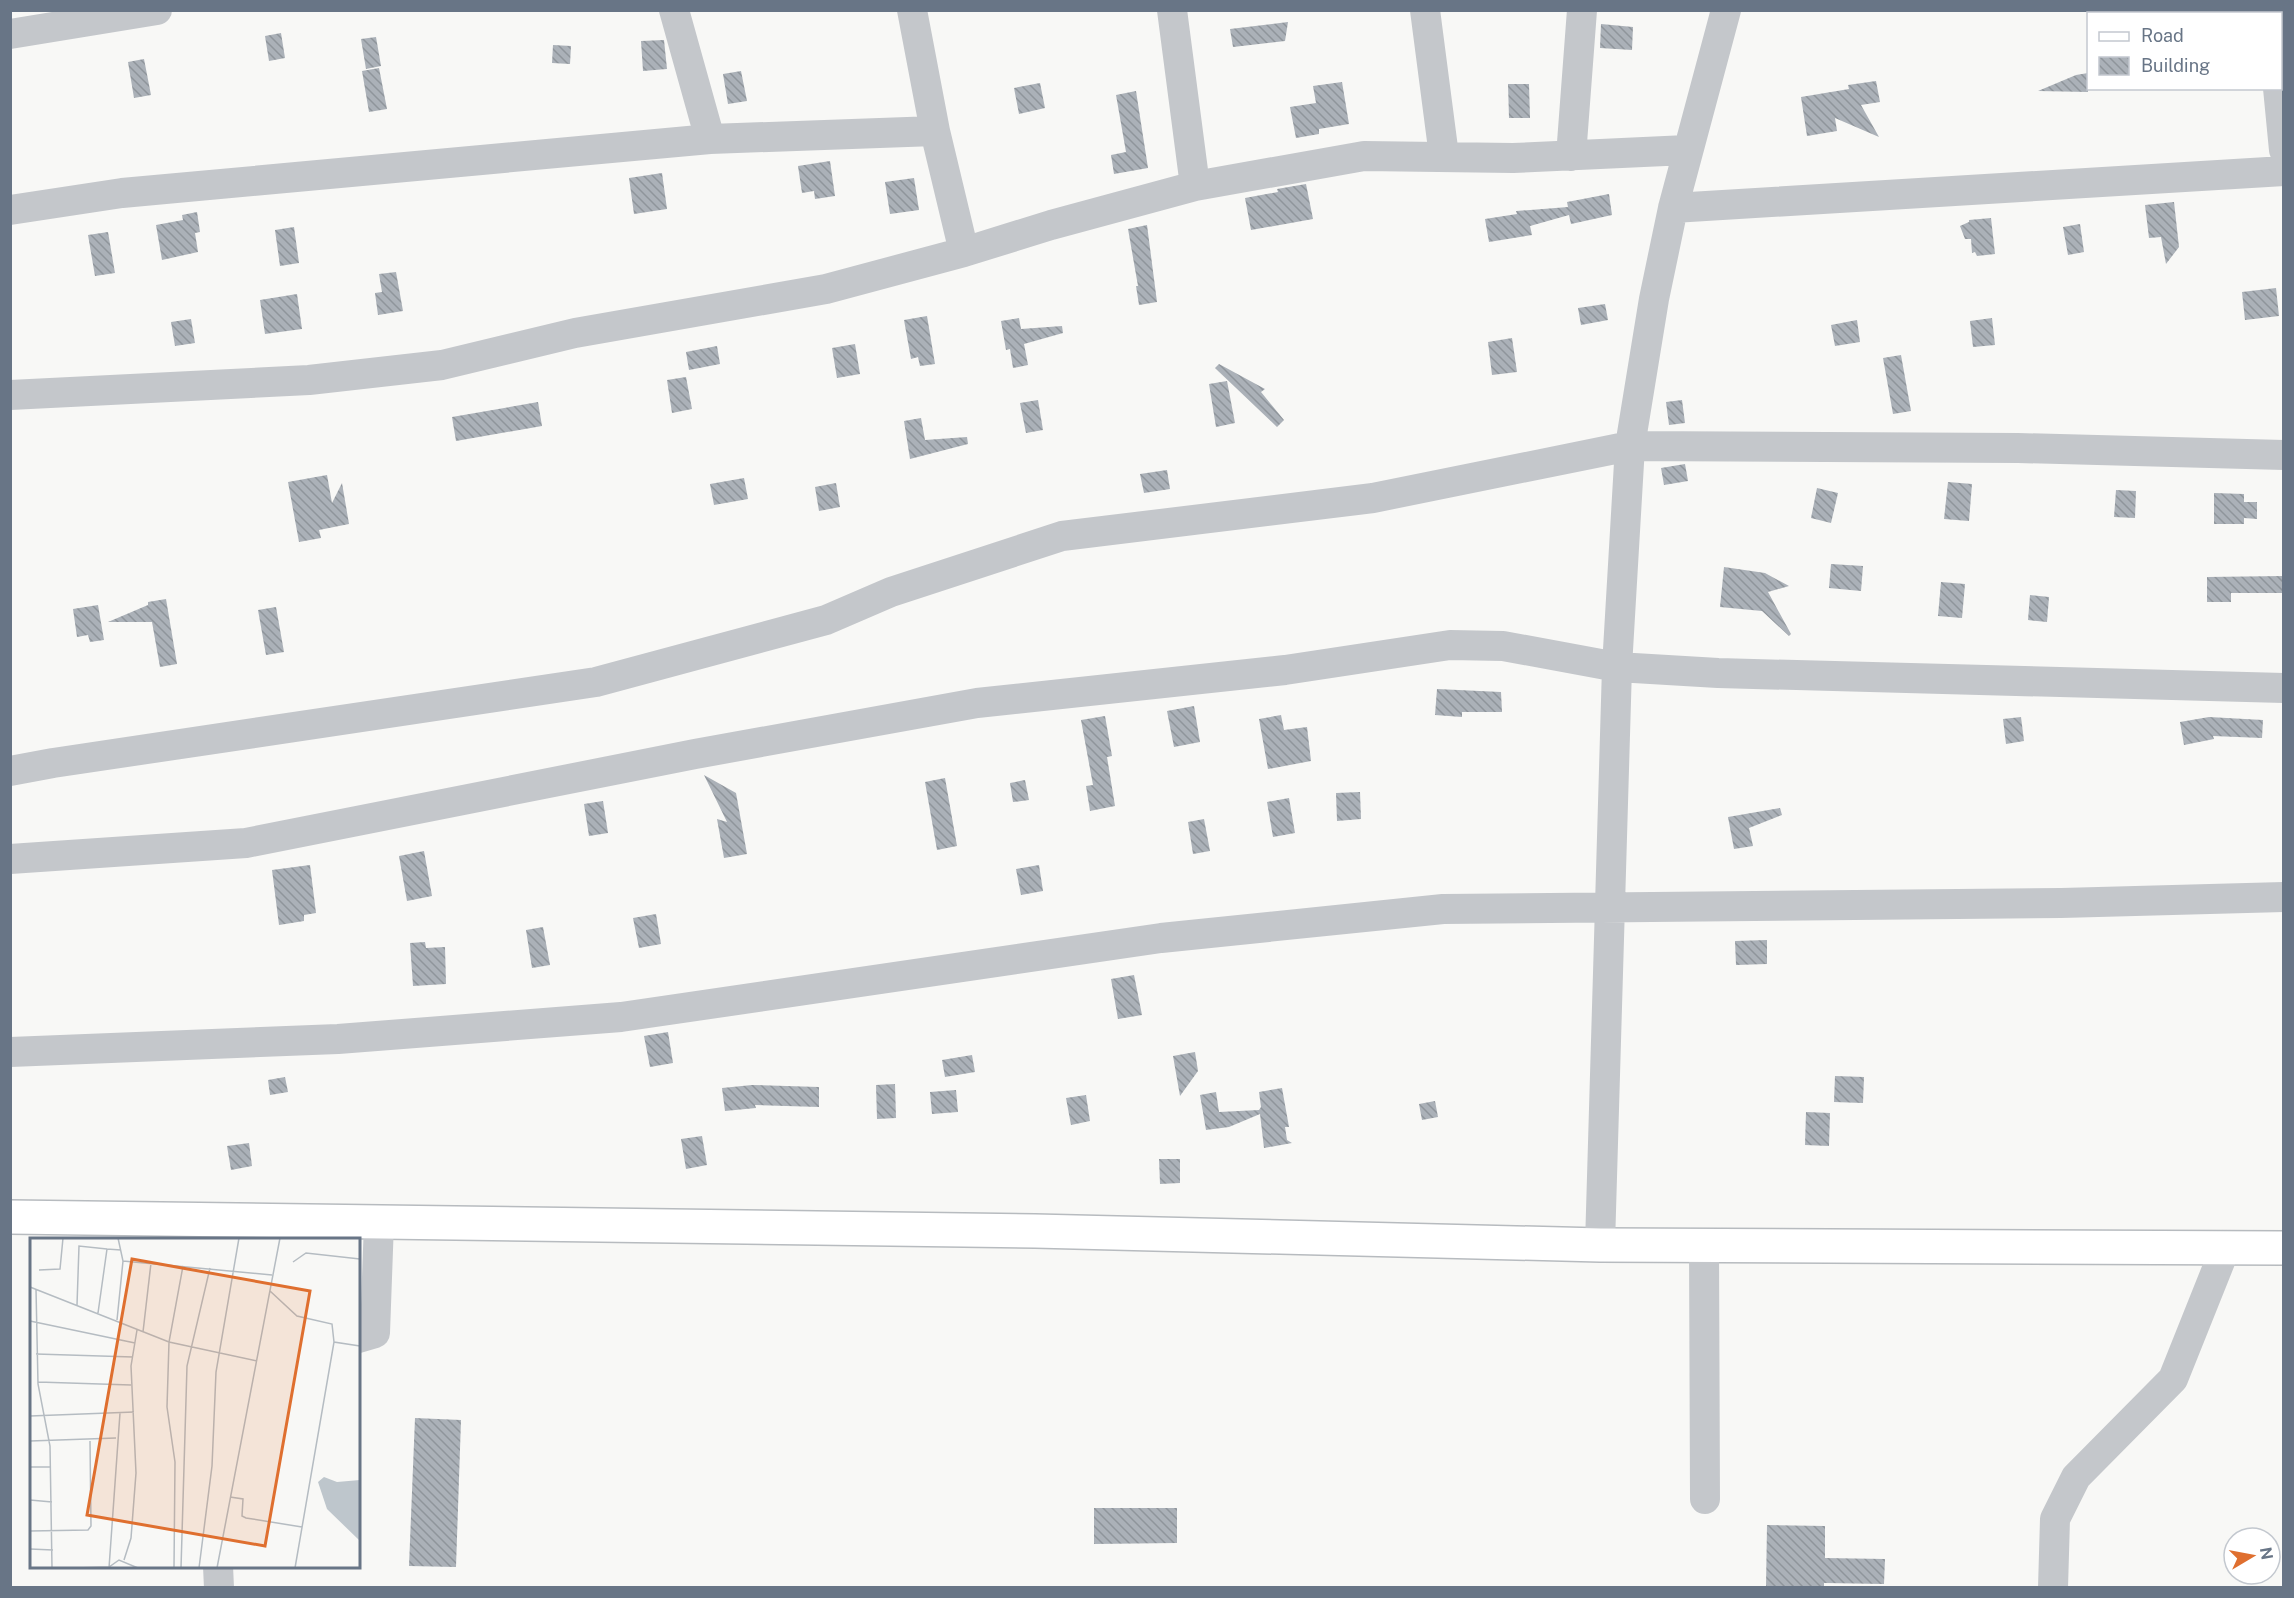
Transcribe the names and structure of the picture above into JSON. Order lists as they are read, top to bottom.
{
  "legend": ["Road", "Building"],
  "north": "right"
}
